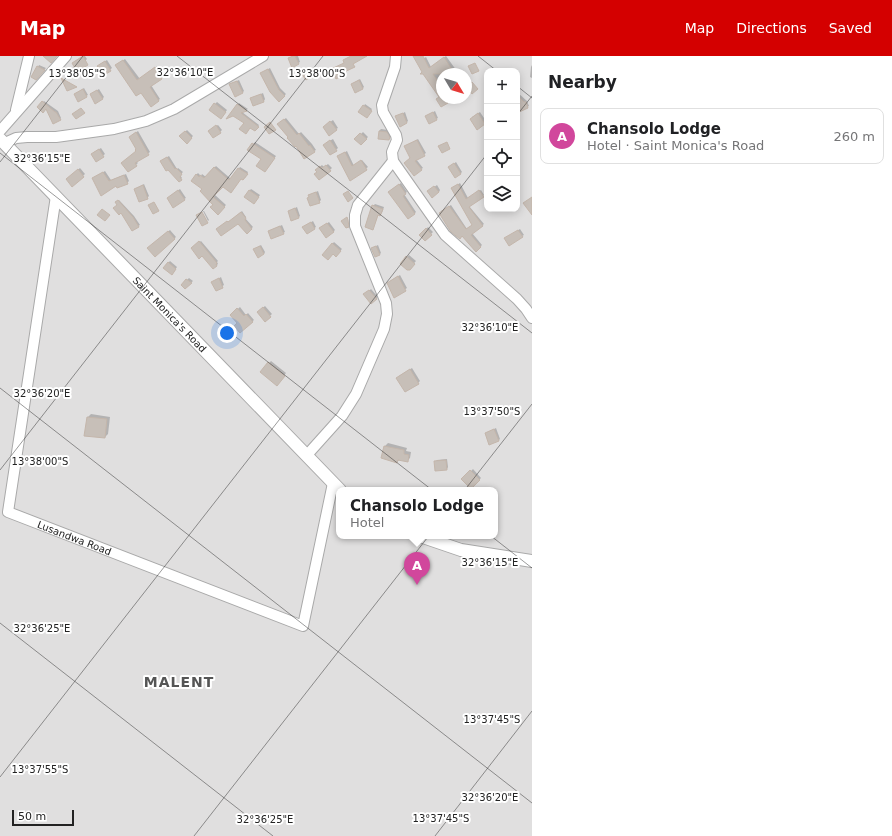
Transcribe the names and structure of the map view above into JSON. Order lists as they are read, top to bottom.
{
  "streets": {
    "street": ["Saint Monica's Road", "Lusandwa Road"]
  },
  "crossings": [
    ["Saint Monica's Road", "Lusandwa Road"]
  ],
  "districts": ["MALENT"],
  "scale_bar": "50 m",
  "north": "bottom right",
  "page": {
    "header": "Map",
    "nav": ["Map", "Directions", "Saved"],
    "heading": "Nearby",
    "map_buttons": ["+", "−"],
    "list": [
      {
        "mark": "A",
        "name": "Chansolo Lodge",
        "note": "Hotel · Saint Monica's Road",
        "value": "260 m"
      }
    ],
    "popup": ["Chansolo Lodge", "Hotel"],
    "pins": "A",
    "scale": "50 m"
  },
  "coordinates": [
    "32°36'10\"E",
    "13°38'05\"S",
    "13°38'00\"S",
    "32°36'15\"E",
    "32°36'20\"E",
    "13°37'50\"S",
    "32°36'25\"E",
    "13°37'45\"S",
    "13°37'55\"S"
  ]
}
